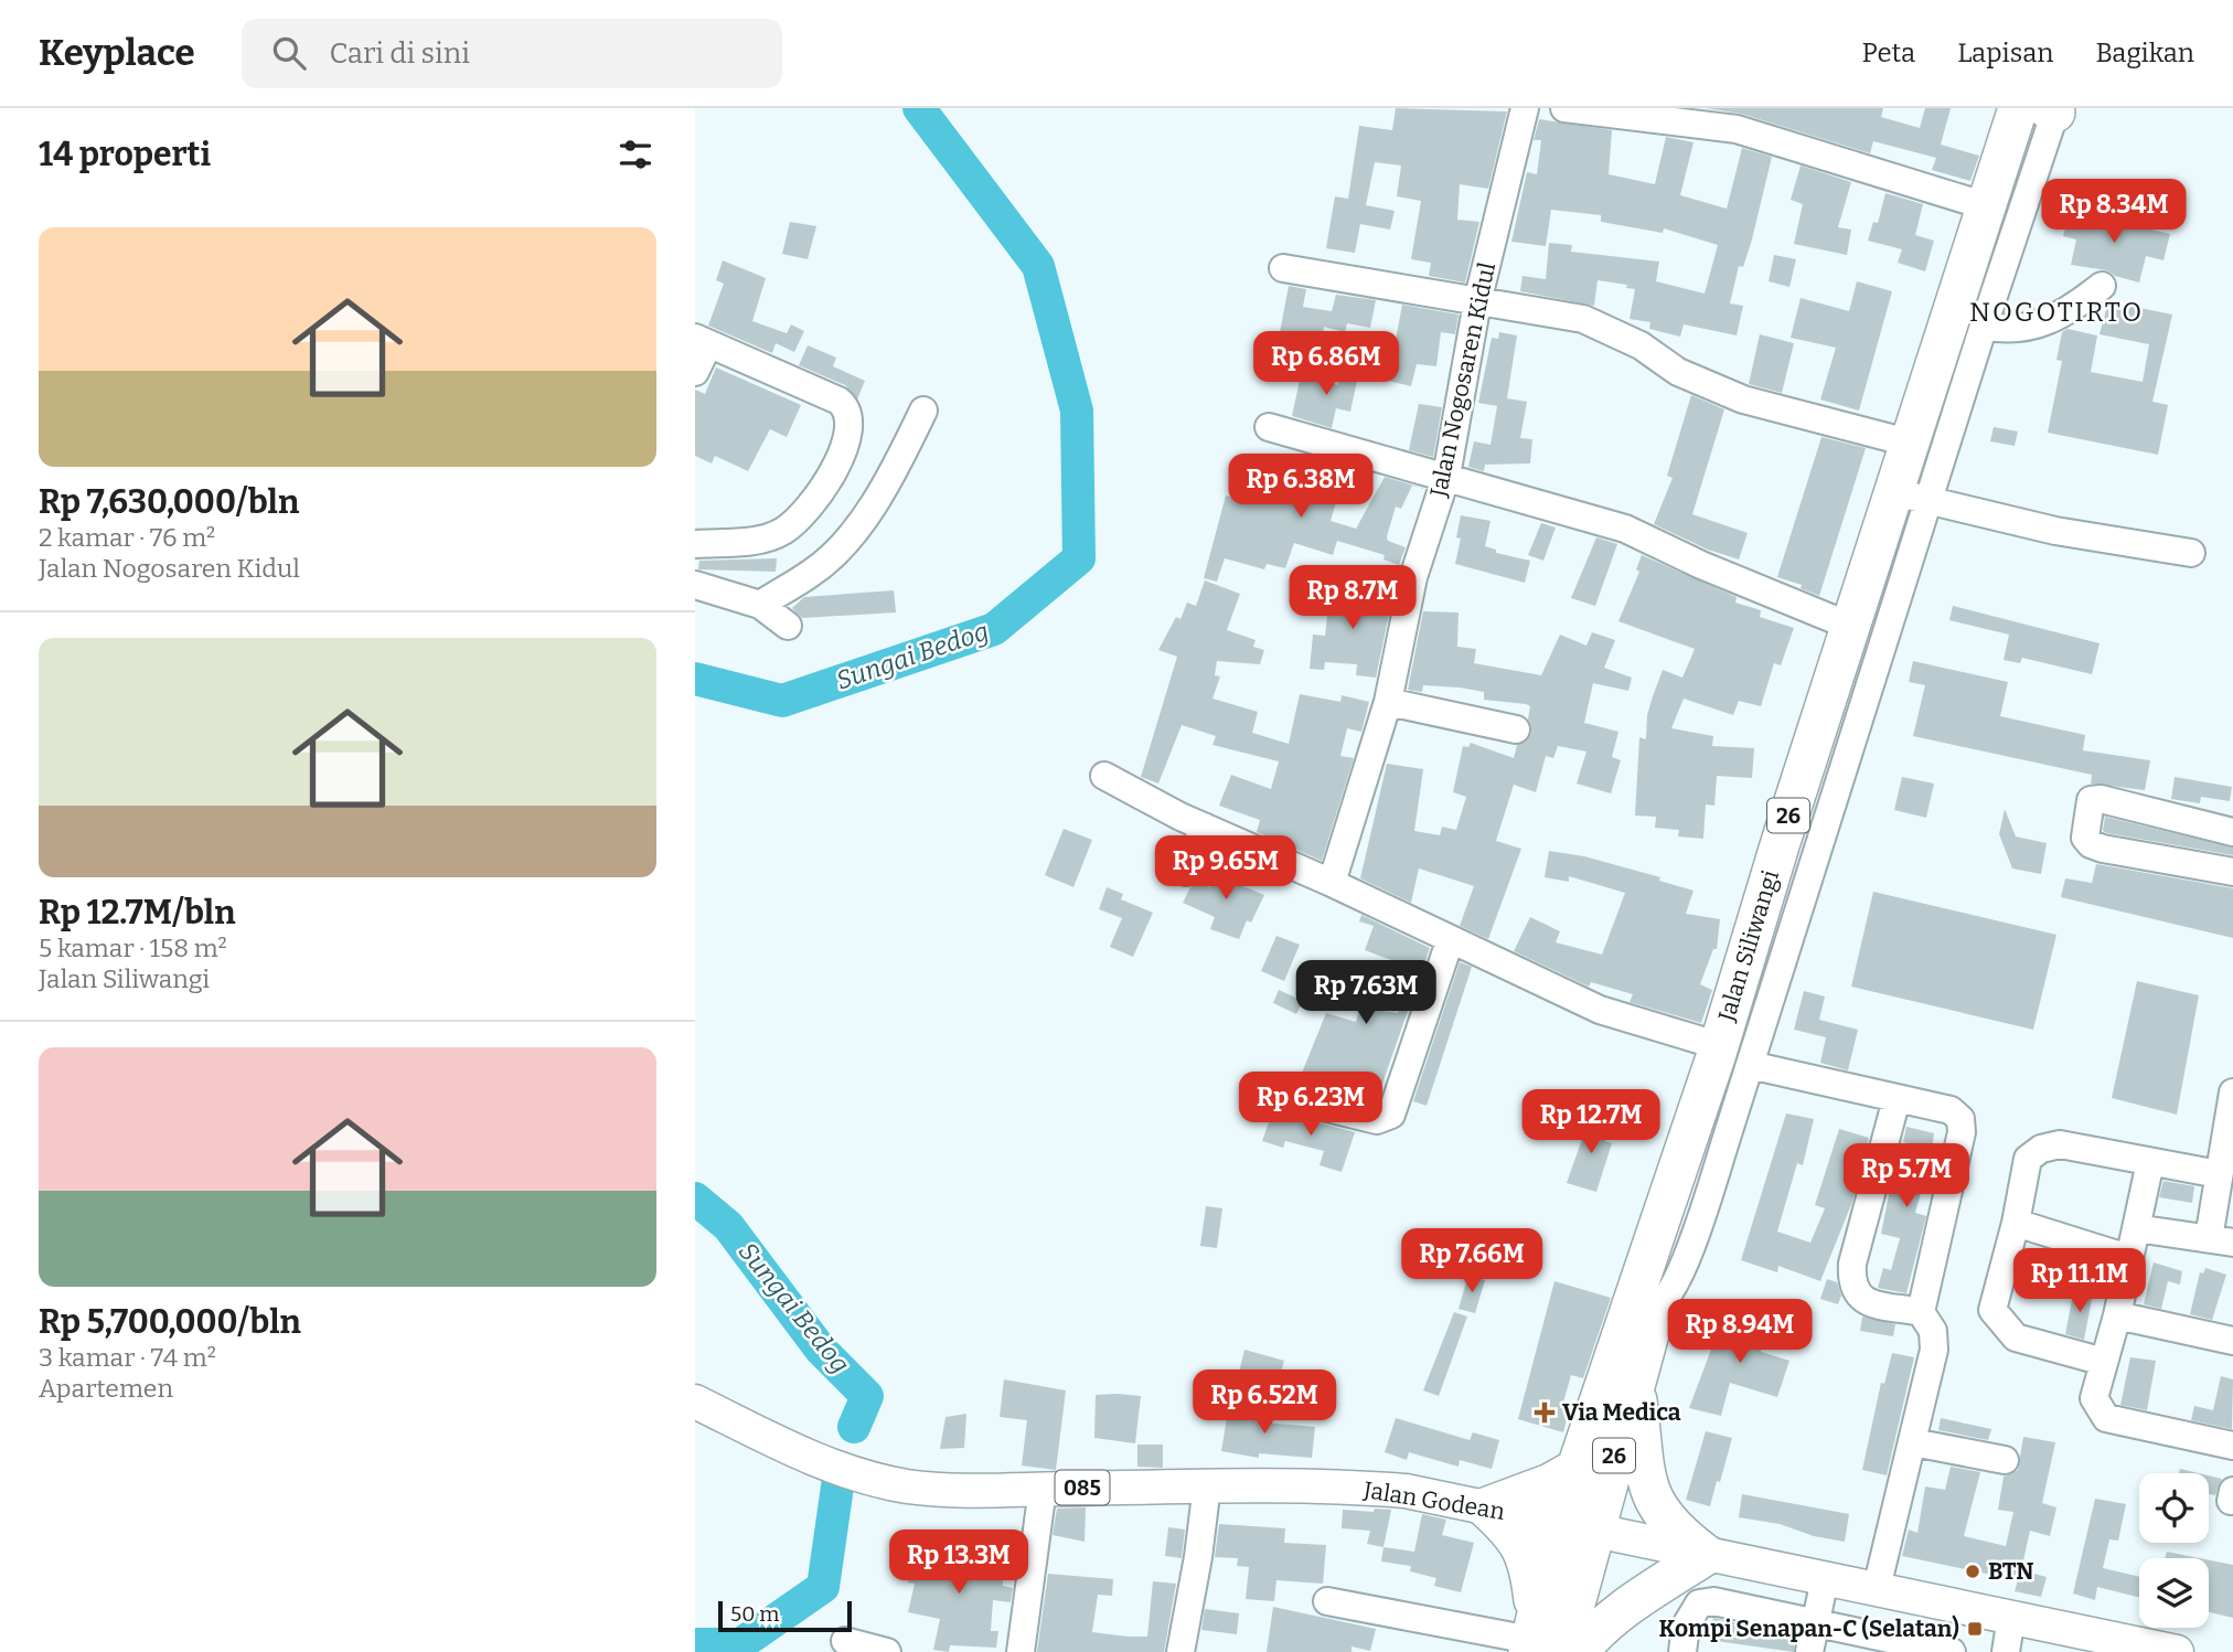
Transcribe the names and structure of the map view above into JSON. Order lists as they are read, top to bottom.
{
  "streets": {
    "highway": ["26", "Jalan Siliwangi"],
    "main road": ["085", "Jalan Godean"],
    "street": ["Jalan Nogosaren Kidul"]
  },
  "crossings": [
    ["Jalan Siliwangi", "Jalan Godean"]
  ],
  "districts": ["NOGOTIRTO"],
  "water": ["Sungai Bedog"],
  "places": {
    "health": ["Via Medica"],
    "other": ["BTN"],
    "transit": ["Kompi Senapan-C (Selatan)"]
  },
  "scale_bar": "50 m",
  "page": {
    "header": "Keyplace",
    "search": "Cari di sini",
    "nav": ["Peta", "Lapisan", "Bagikan"],
    "heading": "14 properti",
    "price": [
      "Rp 8.34M",
      "Rp 6.86M",
      "Rp 6.38M",
      "Rp 8.7M",
      "Rp 9.65M",
      "Rp 7.63M",
      "Rp 6.23M",
      "Rp 12.7M",
      "Rp 5.7M",
      "Rp 7.66M",
      "Rp 11.1M",
      "Rp 8.94M",
      "Rp 6.52M",
      "Rp 13.3M"
    ],
    "list": [
      {
        "name": "Rp 7,630,000/bln",
        "note": "2 kamar · 76 m² · Jalan Nogosaren Kidul"
      },
      {
        "name": "Rp 12.7M/bln",
        "note": "5 kamar · 158 m² · Jalan Siliwangi"
      },
      {
        "name": "Rp 5,700,000/bln",
        "note": "3 kamar · 74 m² · Apartemen"
      }
    ],
    "scale": "50 m"
  }
}
